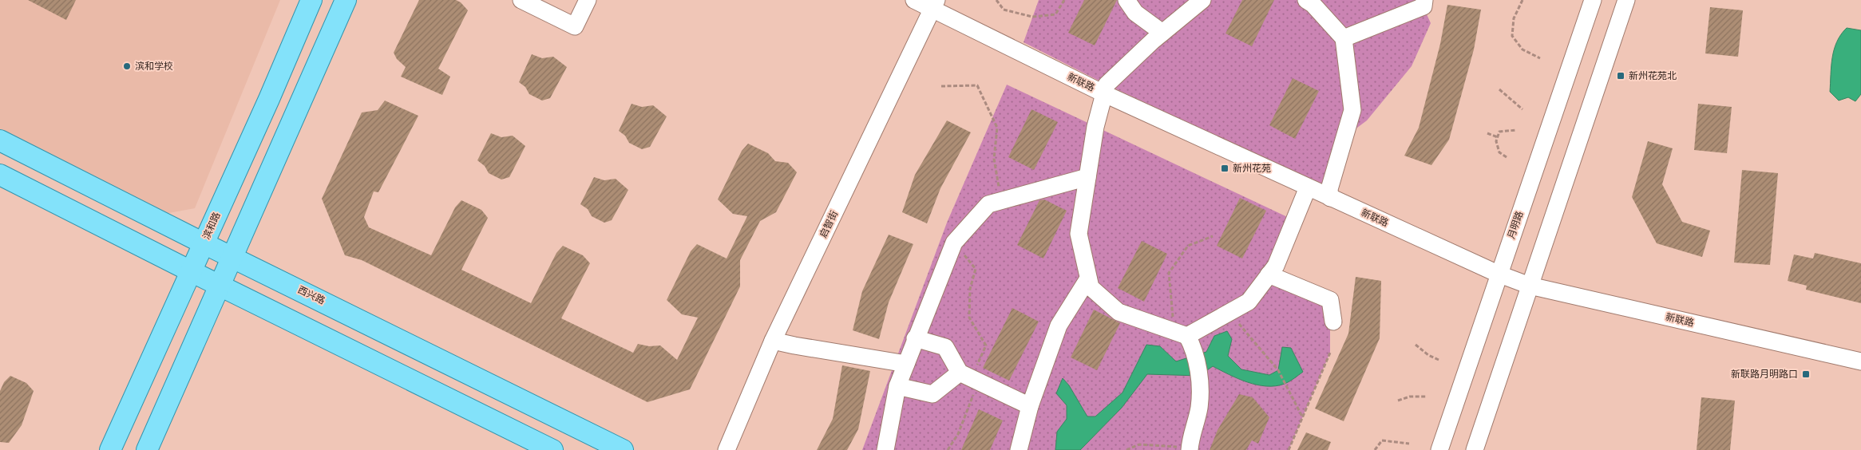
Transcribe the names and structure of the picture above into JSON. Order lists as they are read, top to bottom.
{
  "streets": {
    "main road": ["滨和路", "西兴路"],
    "street": ["新联路", "启智街", "月明路"]
  },
  "crossings": [
    ["新联路", "启智街"],
    ["新联路", "月明路"],
    ["滨和路", "西兴路"]
  ],
  "places": {
    "other": ["滨和学校"],
    "transit": ["新州花苑北", "新州花苑", "新联路月明路口"]
  }
}
